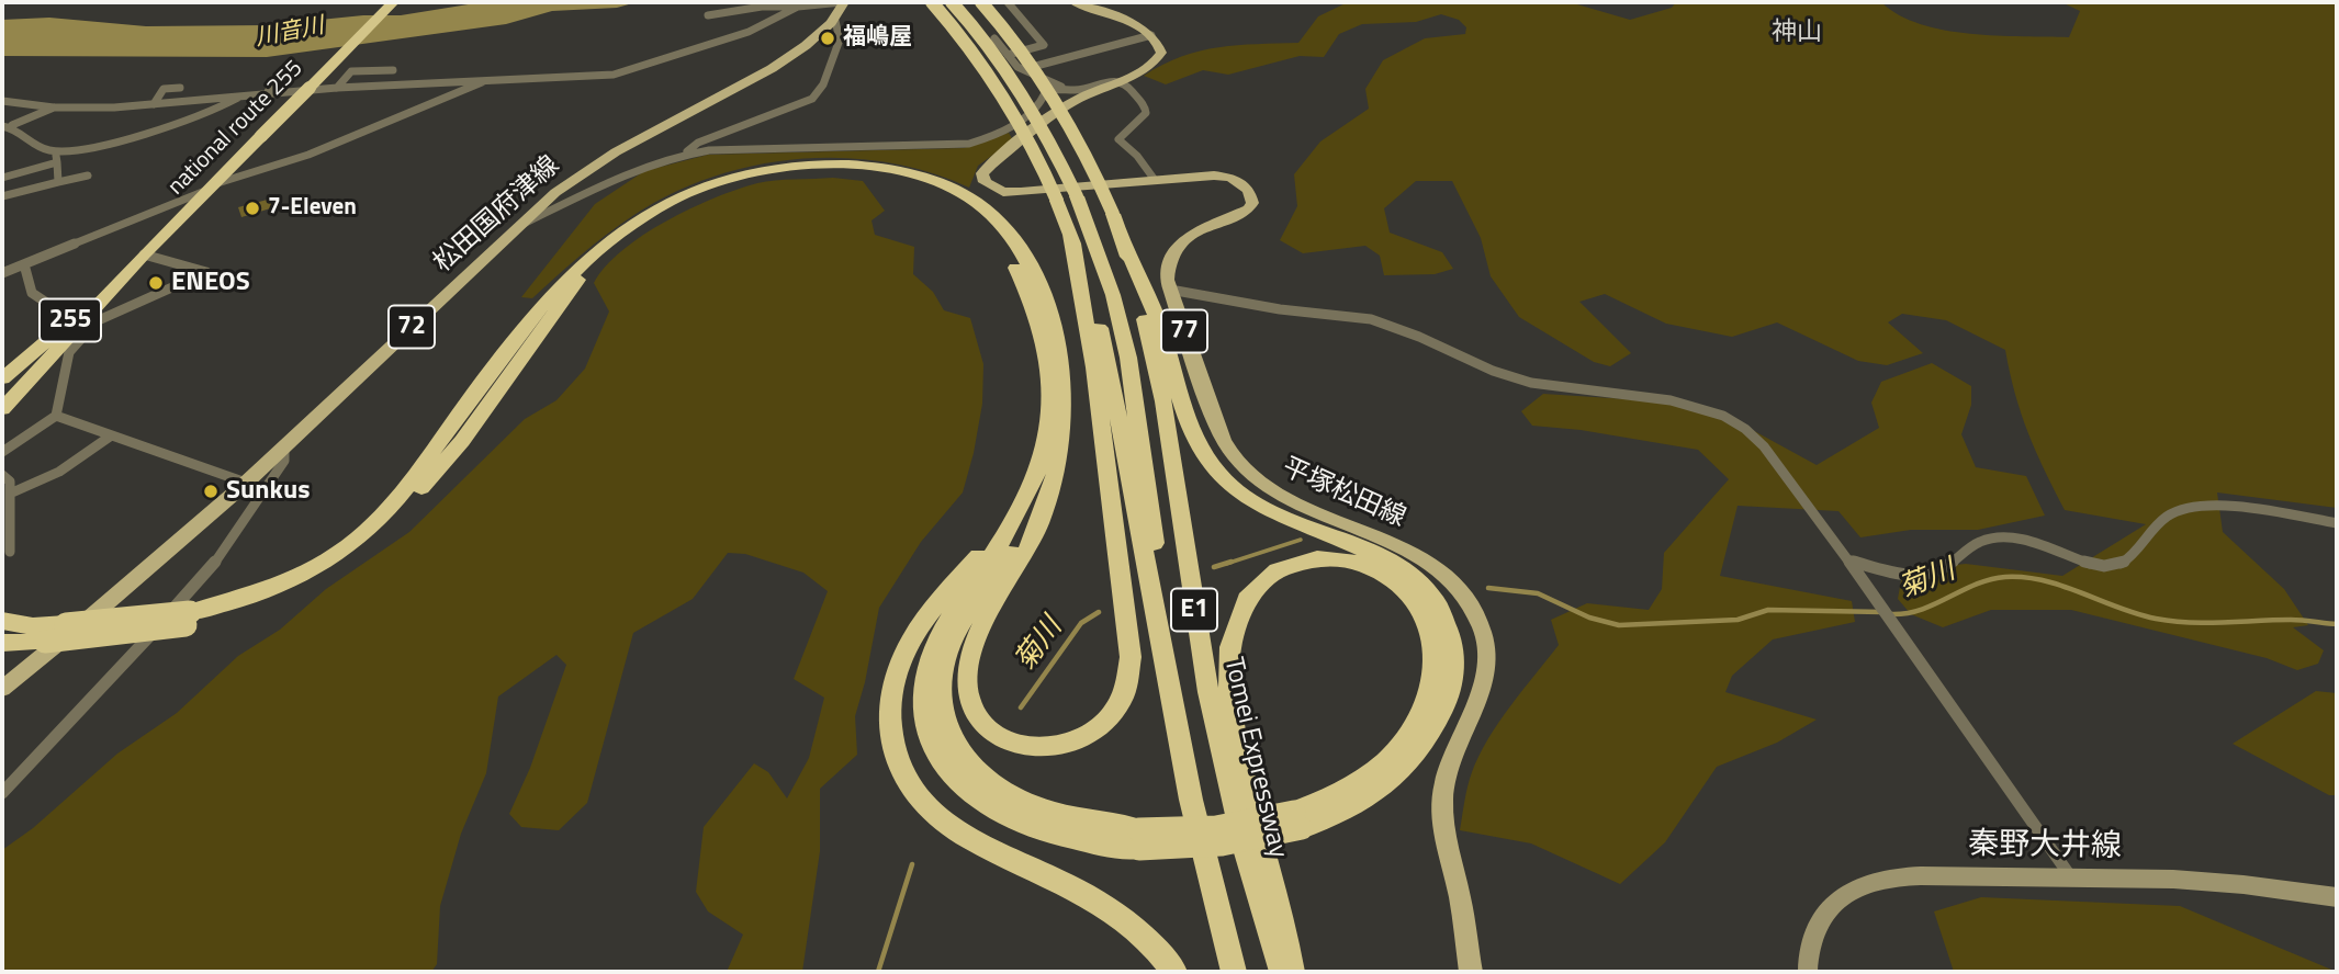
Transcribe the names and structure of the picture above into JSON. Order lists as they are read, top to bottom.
{
  "streets": {
    "highway": [
      "national route 255",
      "255",
      "E1",
      "Tomei Expressway"
    ],
    "main road": [
      "松田国府津線",
      "72",
      "77",
      "平塚松田線",
      "秦野大井線"
    ]
  },
  "districts": ["神山"],
  "water": ["川音川", "菊川"],
  "places": [
    "福嶋屋",
    "7-Eleven",
    "ENEOS",
    "Sunkus"
  ]
}
